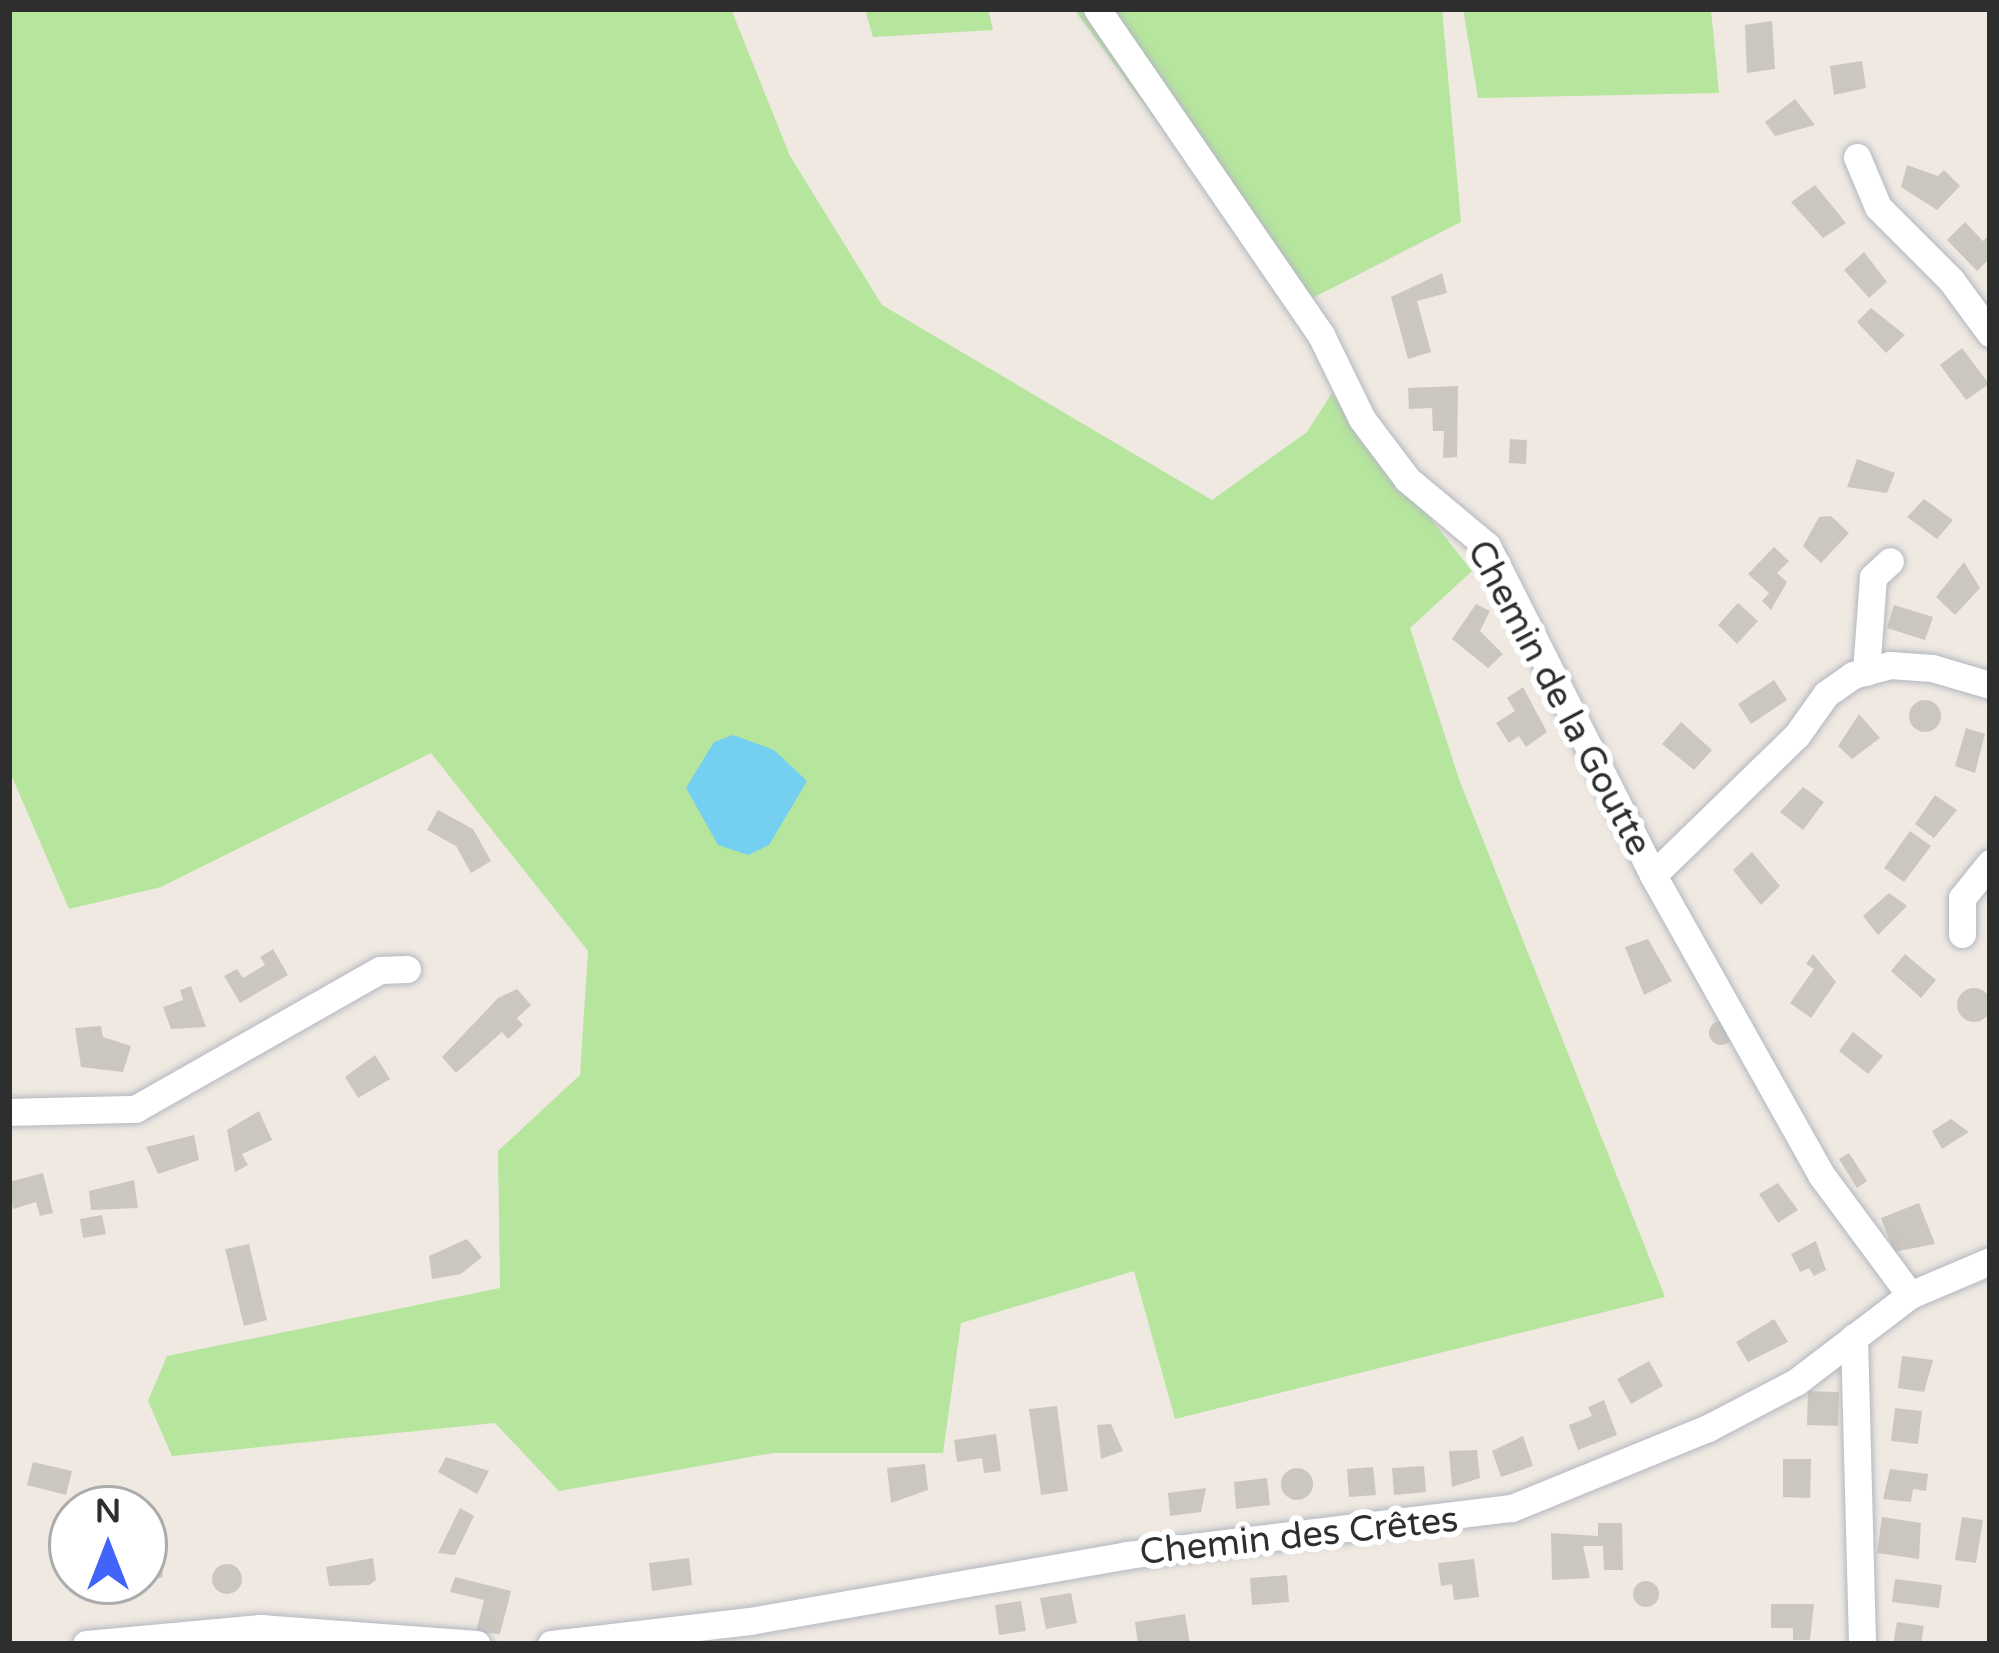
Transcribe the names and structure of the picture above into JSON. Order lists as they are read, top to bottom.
{
  "streets": {
    "street": ["Chemin de la Goutte", "Chemin des Crêtes"]
  },
  "crossings": [
    ["Chemin de la Goutte", "Chemin des Crêtes"]
  ],
  "north": "top"
}
